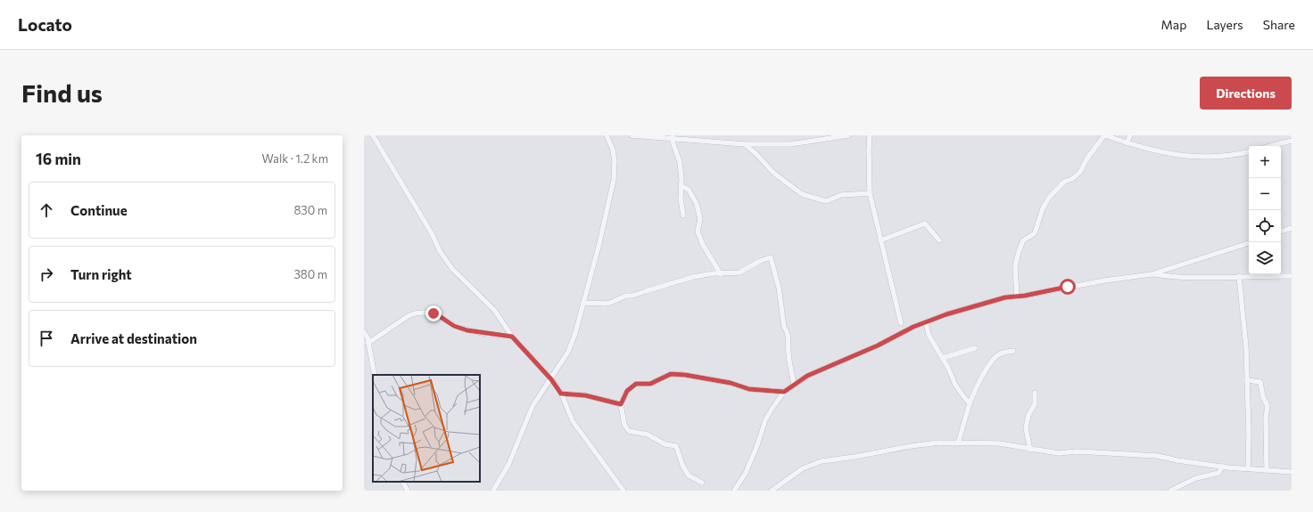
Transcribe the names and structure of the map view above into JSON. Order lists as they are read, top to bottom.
{
  "page": {
    "header": "Locato",
    "nav": ["Map", "Layers", "Share"],
    "buttons": "Directions",
    "title": "Find us",
    "heading": ["16 min", "Walk · 1.2 km"],
    "map_buttons": ["+", "−"],
    "list": [
      ["Continue", "830 m"],
      ["Turn right", "380 m"],
      "Arrive at destination"
    ]
  }
}
